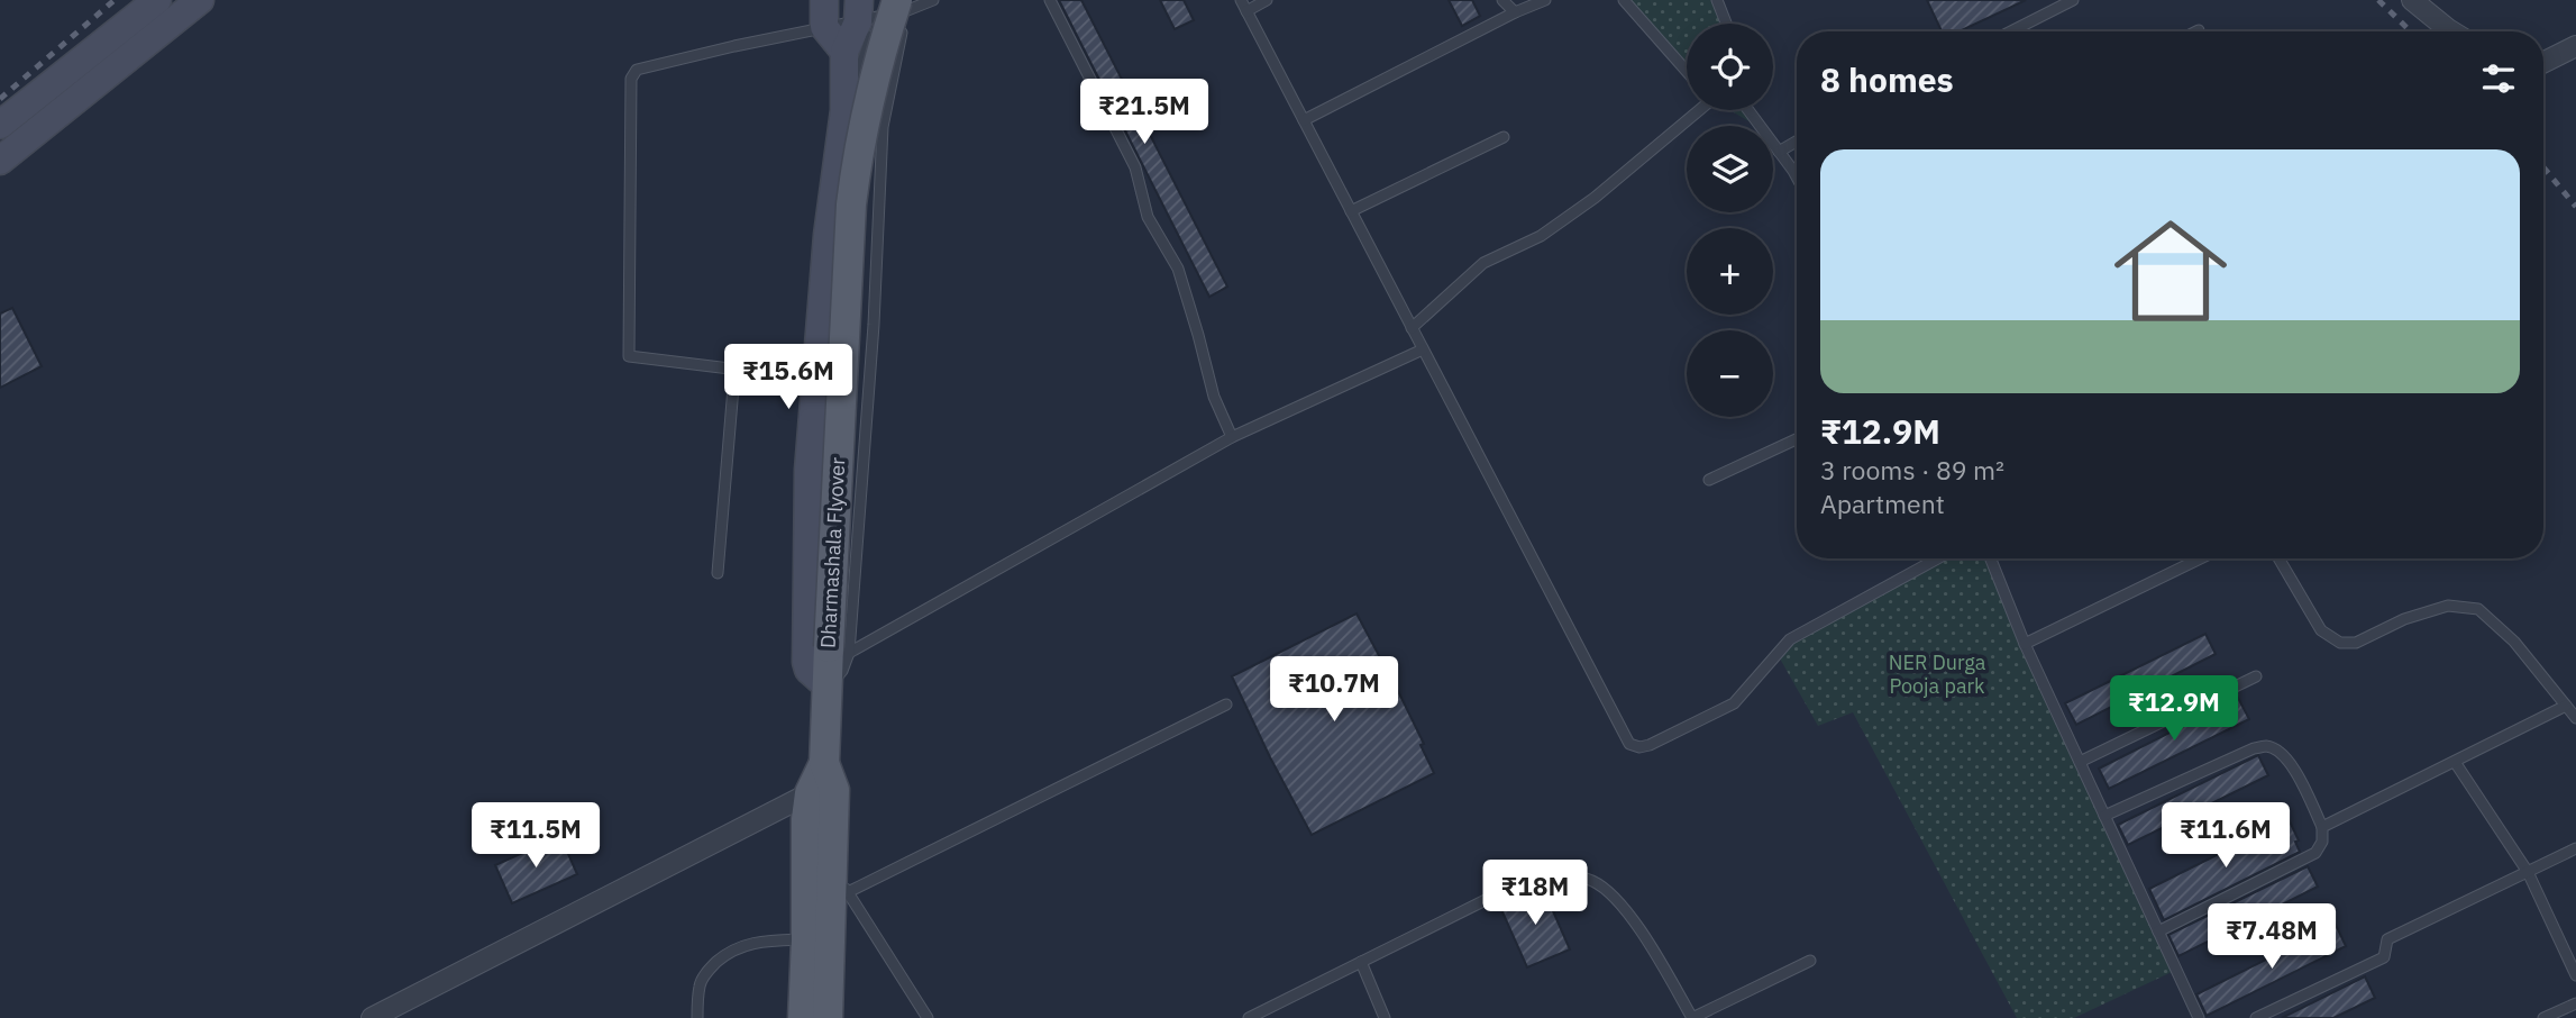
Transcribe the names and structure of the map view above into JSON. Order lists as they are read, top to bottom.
{
  "streets": {
    "main road": ["Dharmashala Flyover"]
  },
  "parks": ["NER Durga Pooja park"],
  "page": {
    "map_buttons": ["+", "−"],
    "heading": "8 homes",
    "price": [
      "₹21.5M",
      "₹15.6M",
      "₹10.7M",
      "₹12.9M",
      "₹11.5M",
      "₹11.6M",
      "₹18M",
      "₹7.48M"
    ],
    "list": [
      {
        "name": "₹12.9M",
        "note": "3 rooms · 89 m² · Apartment"
      }
    ]
  }
}
